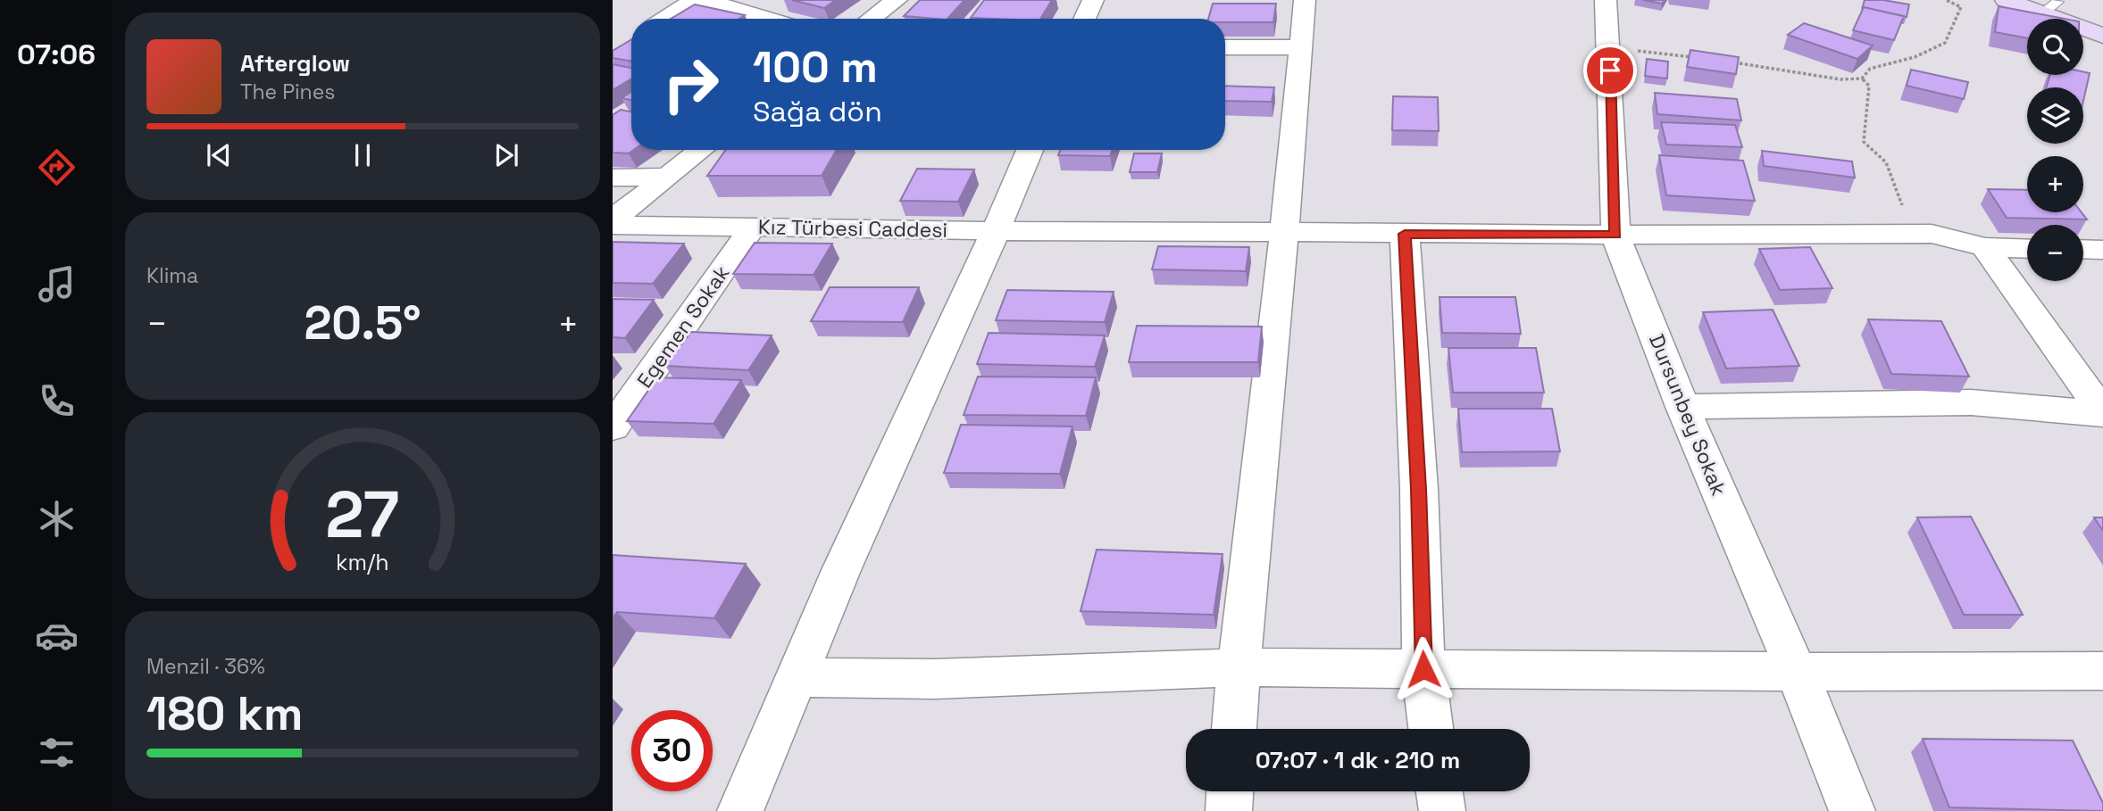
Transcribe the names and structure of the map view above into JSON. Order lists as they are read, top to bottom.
{
  "streets": {
    "street": ["Kız Türbesi Caddesi", "Egemen Sokak", "Dursunbey Sokak"]
  },
  "crossings": [
    ["Kız Türbesi Caddesi", "Egemen Sokak"],
    ["Kız Türbesi Caddesi", "Dursunbey Sokak"]
  ],
  "page": {
    "tabs": "07:06",
    "map_buttons": ["+", "−"],
    "turn": ["100 m", "Sağa dön"],
    "song": ["Afterglow", "The Pines"],
    "tile": [
      "Klima",
      ["Menzil · 36%", "180 km"]
    ],
    "heat": ["−", "20.5°", "+"],
    "limit": "30",
    "trip": "07:07 · 1 dk · 210 m",
    "gauge": ["27", "km/h"]
  }
}
